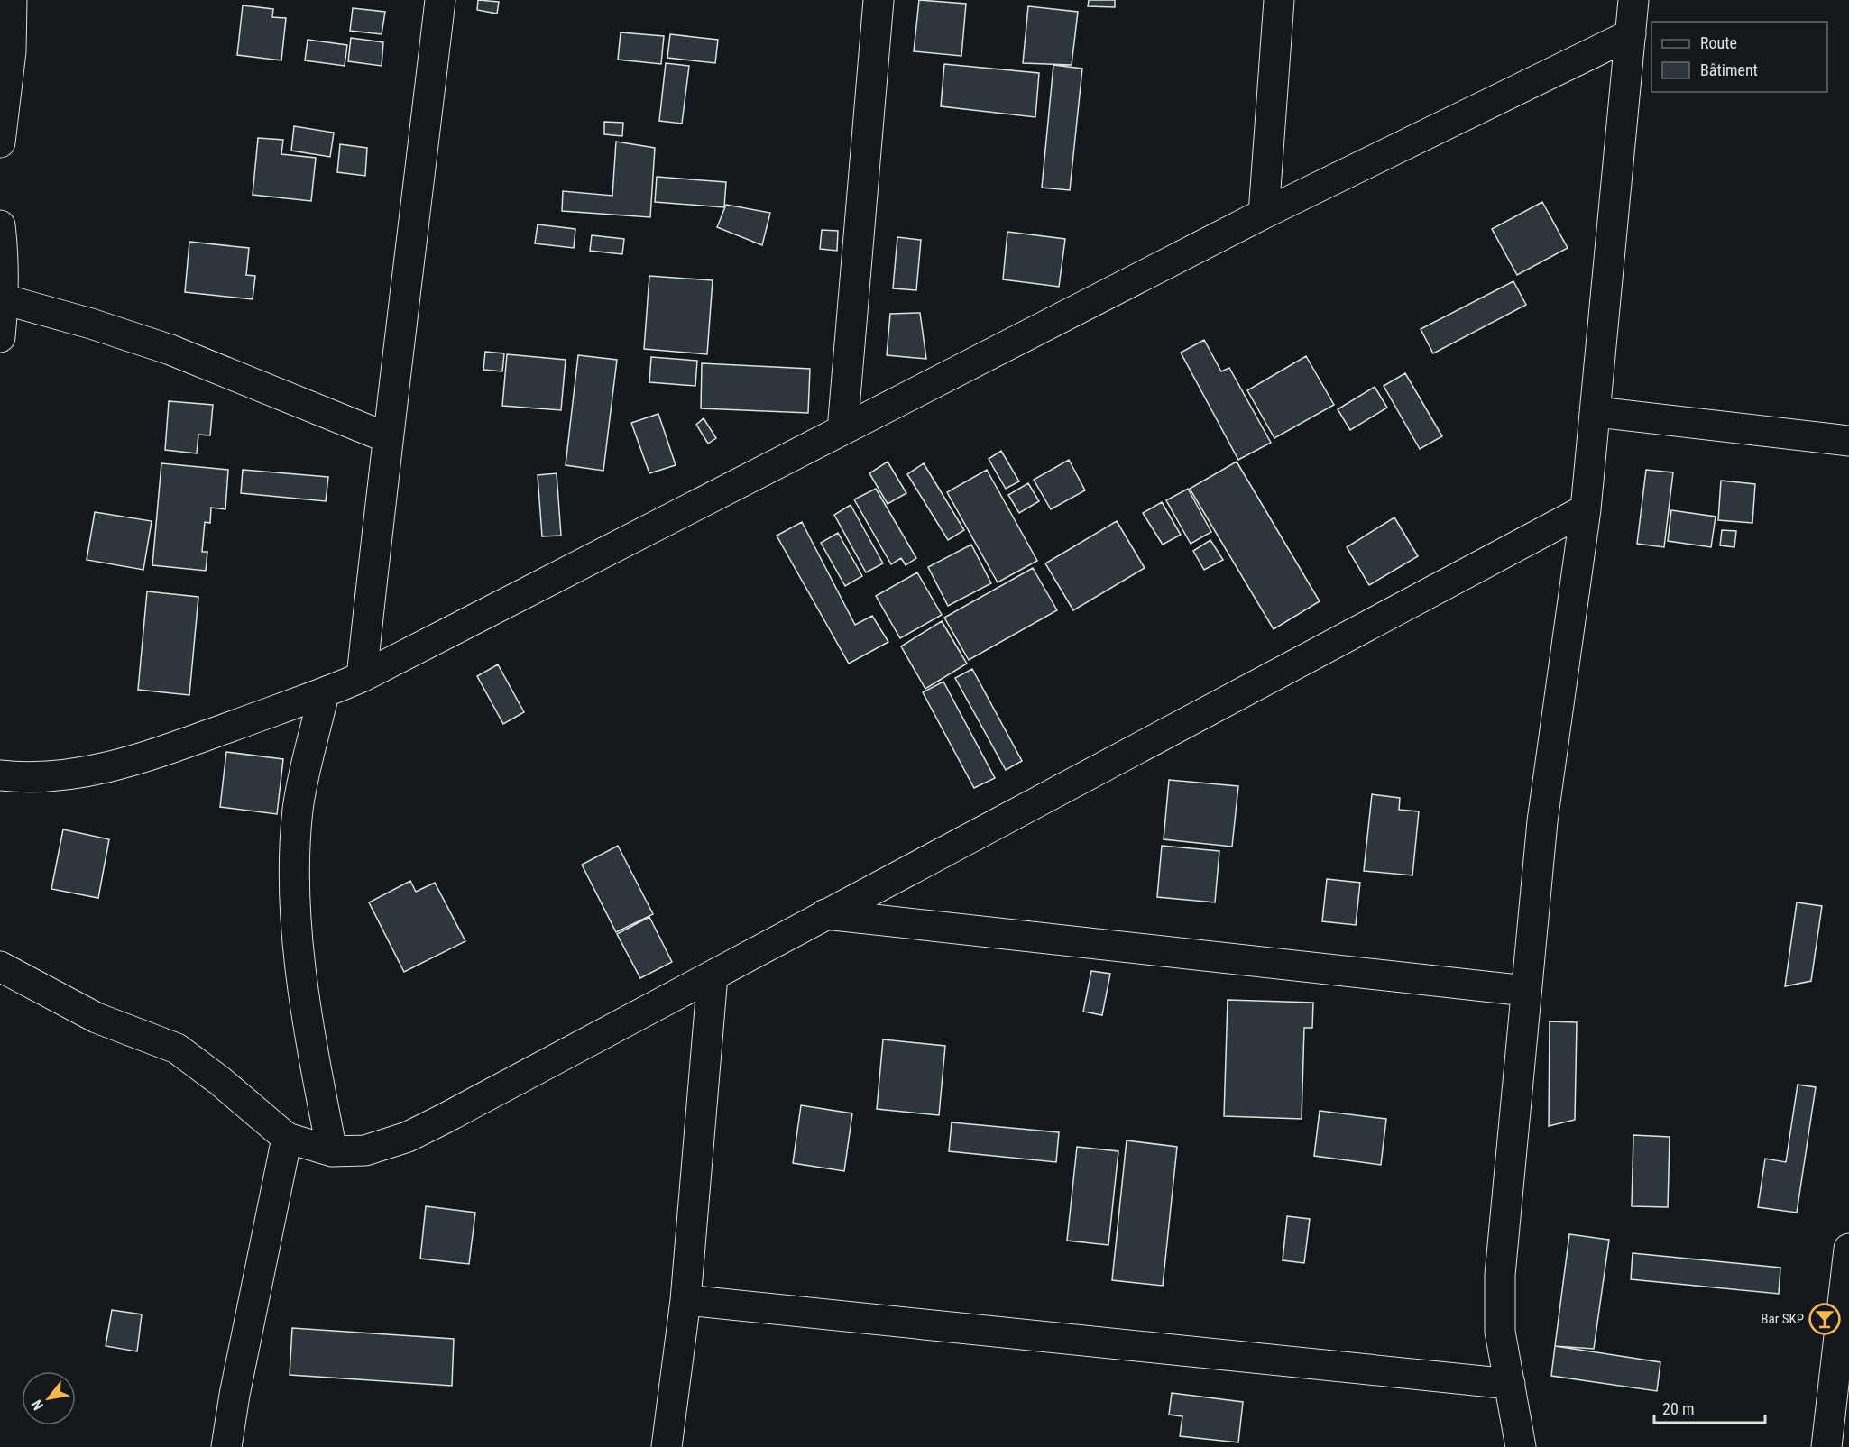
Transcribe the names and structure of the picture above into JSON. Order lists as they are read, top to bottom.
{
  "places": {
    "bar": ["Bar SKP"]
  },
  "legend": ["Route", "Bâtiment"],
  "scale_bar": "20 m",
  "north": "bottom left"
}
